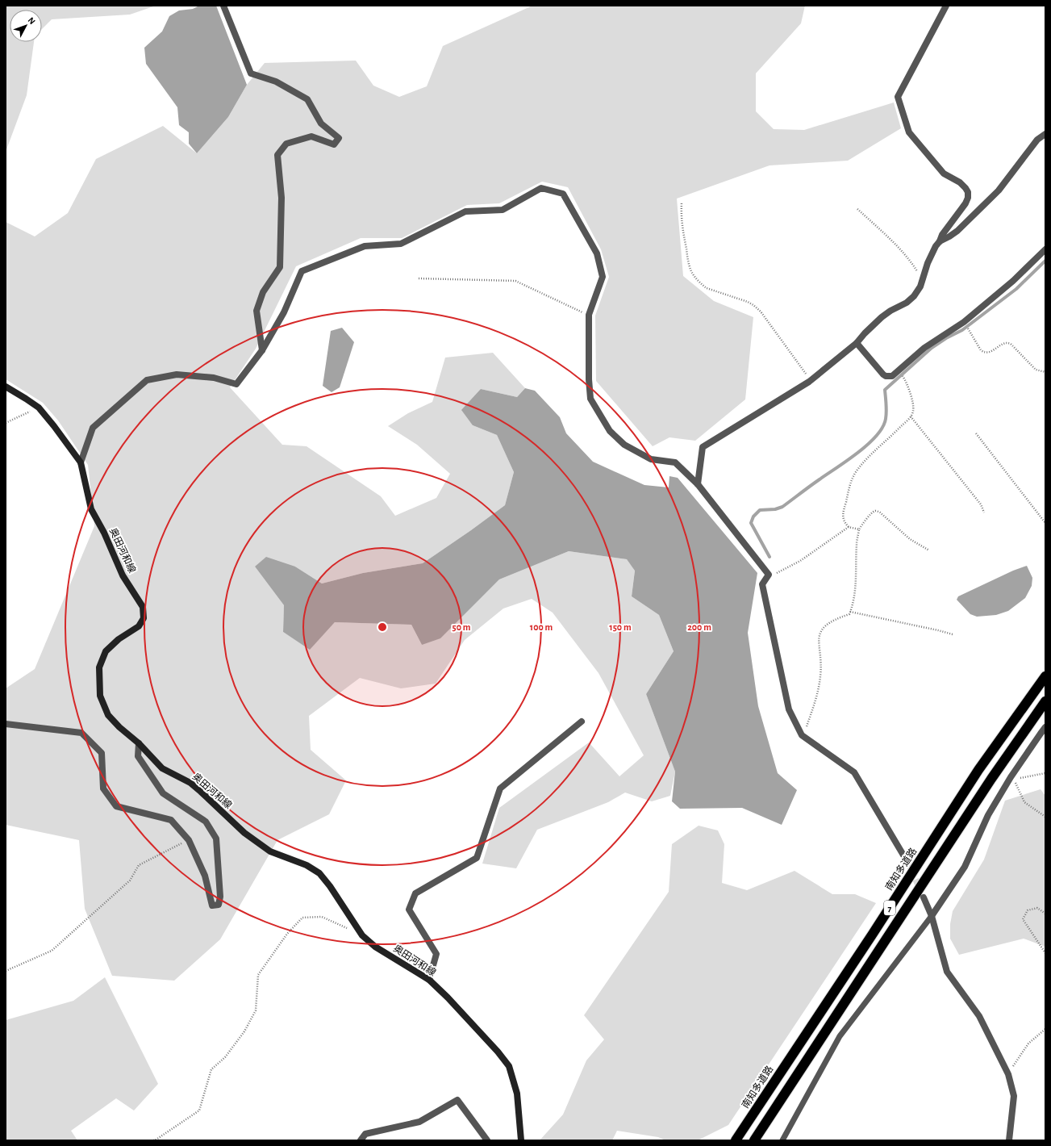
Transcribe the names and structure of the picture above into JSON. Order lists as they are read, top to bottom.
{
  "streets": {
    "highway": ["南知多道路", "7"],
    "main road": ["奥田河和線"]
  },
  "north": "top right",
  "rings": [
    "50 m",
    "100 m",
    "150 m",
    "200 m"
  ]
}
